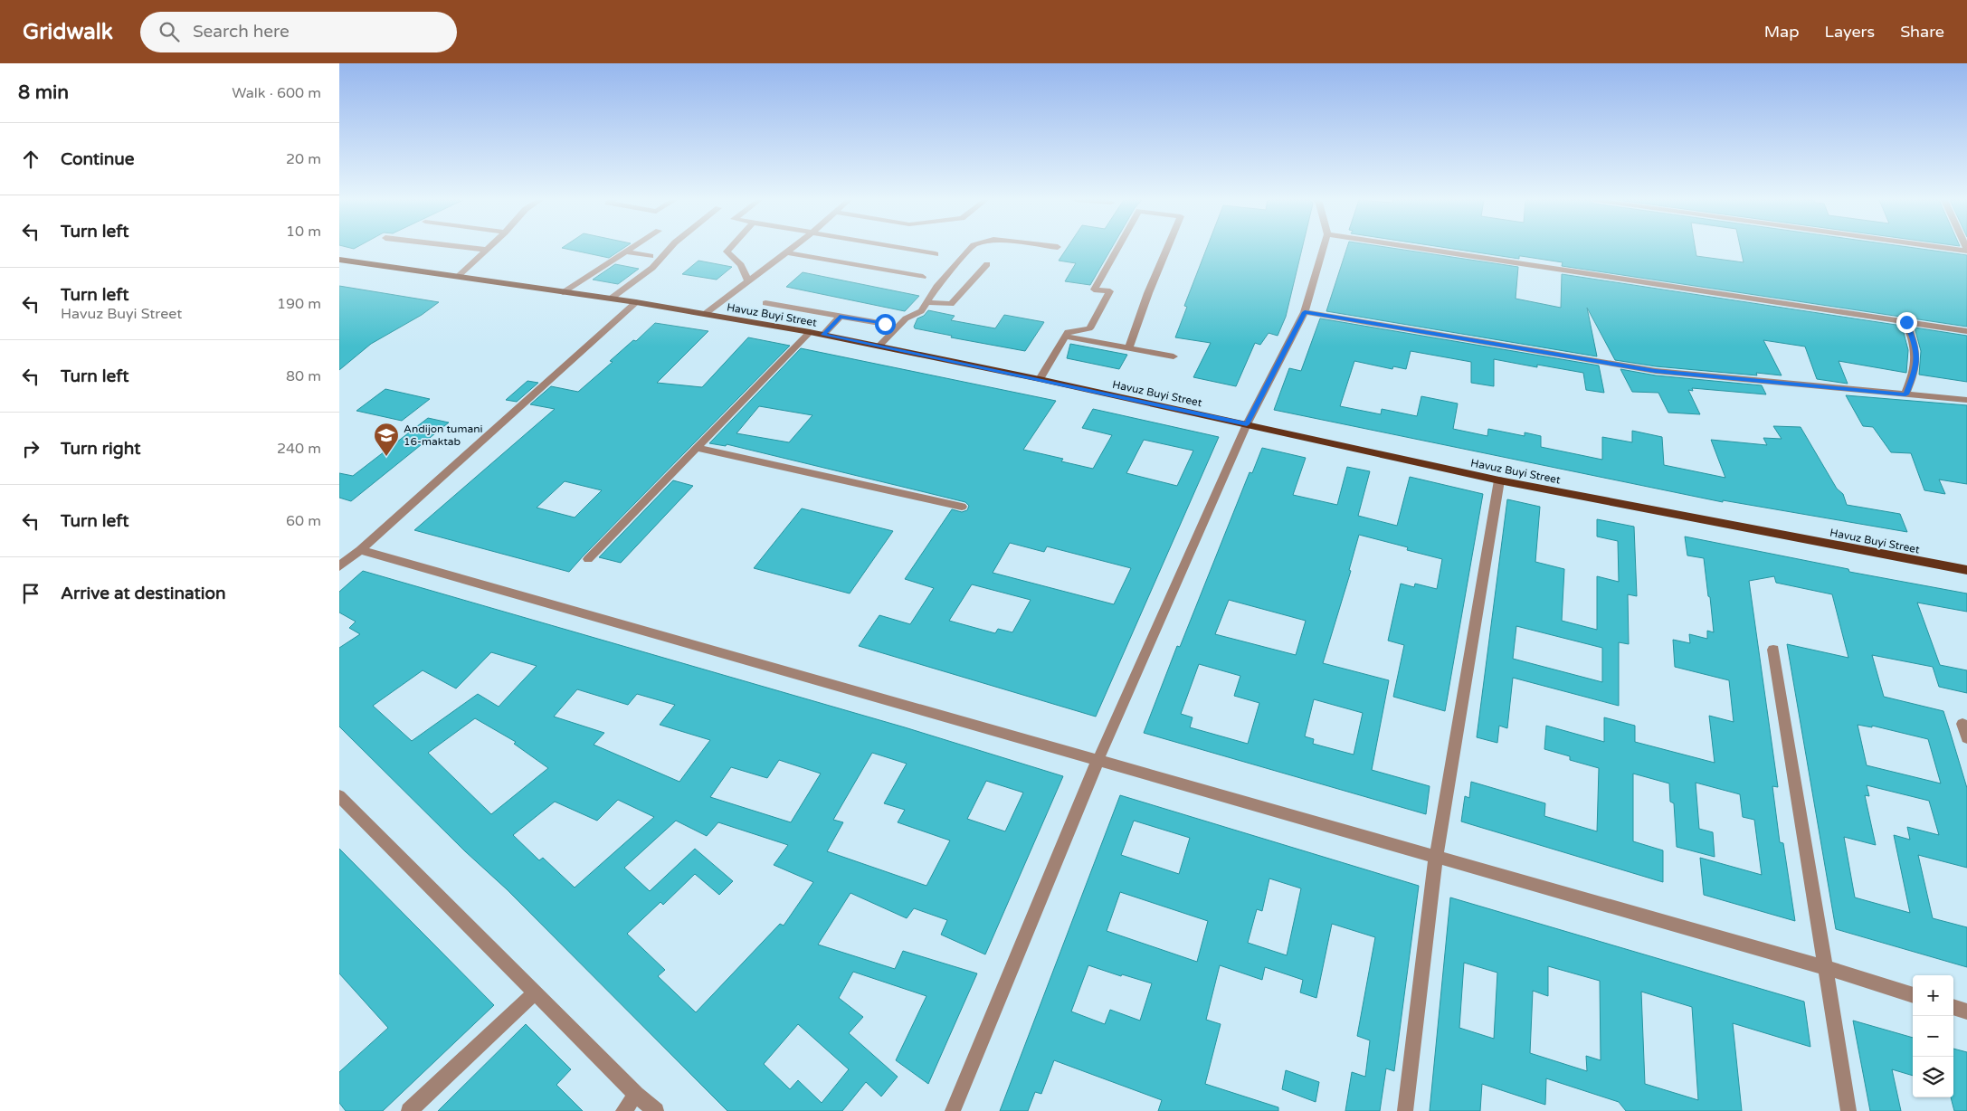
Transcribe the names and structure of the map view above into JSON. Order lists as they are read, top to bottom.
{
  "streets": {
    "main road": ["Havuz Buyi Street"]
  },
  "places": {
    "school or university": ["Andijon tumani 16-maktab"]
  },
  "page": {
    "header": "Gridwalk",
    "search": "Search here",
    "nav": ["Map", "Layers", "Share"],
    "heading": ["8 min", "Walk · 600 m"],
    "list": [
      ["Continue", "20 m"],
      ["Turn left", "10 m"],
      ["Turn left", "Havuz Buyi Street", "190 m"],
      ["Turn left", "80 m"],
      ["Turn right", "240 m"],
      ["Turn left", "60 m"],
      "Arrive at destination"
    ],
    "map_buttons": ["+", "−"]
  }
}
